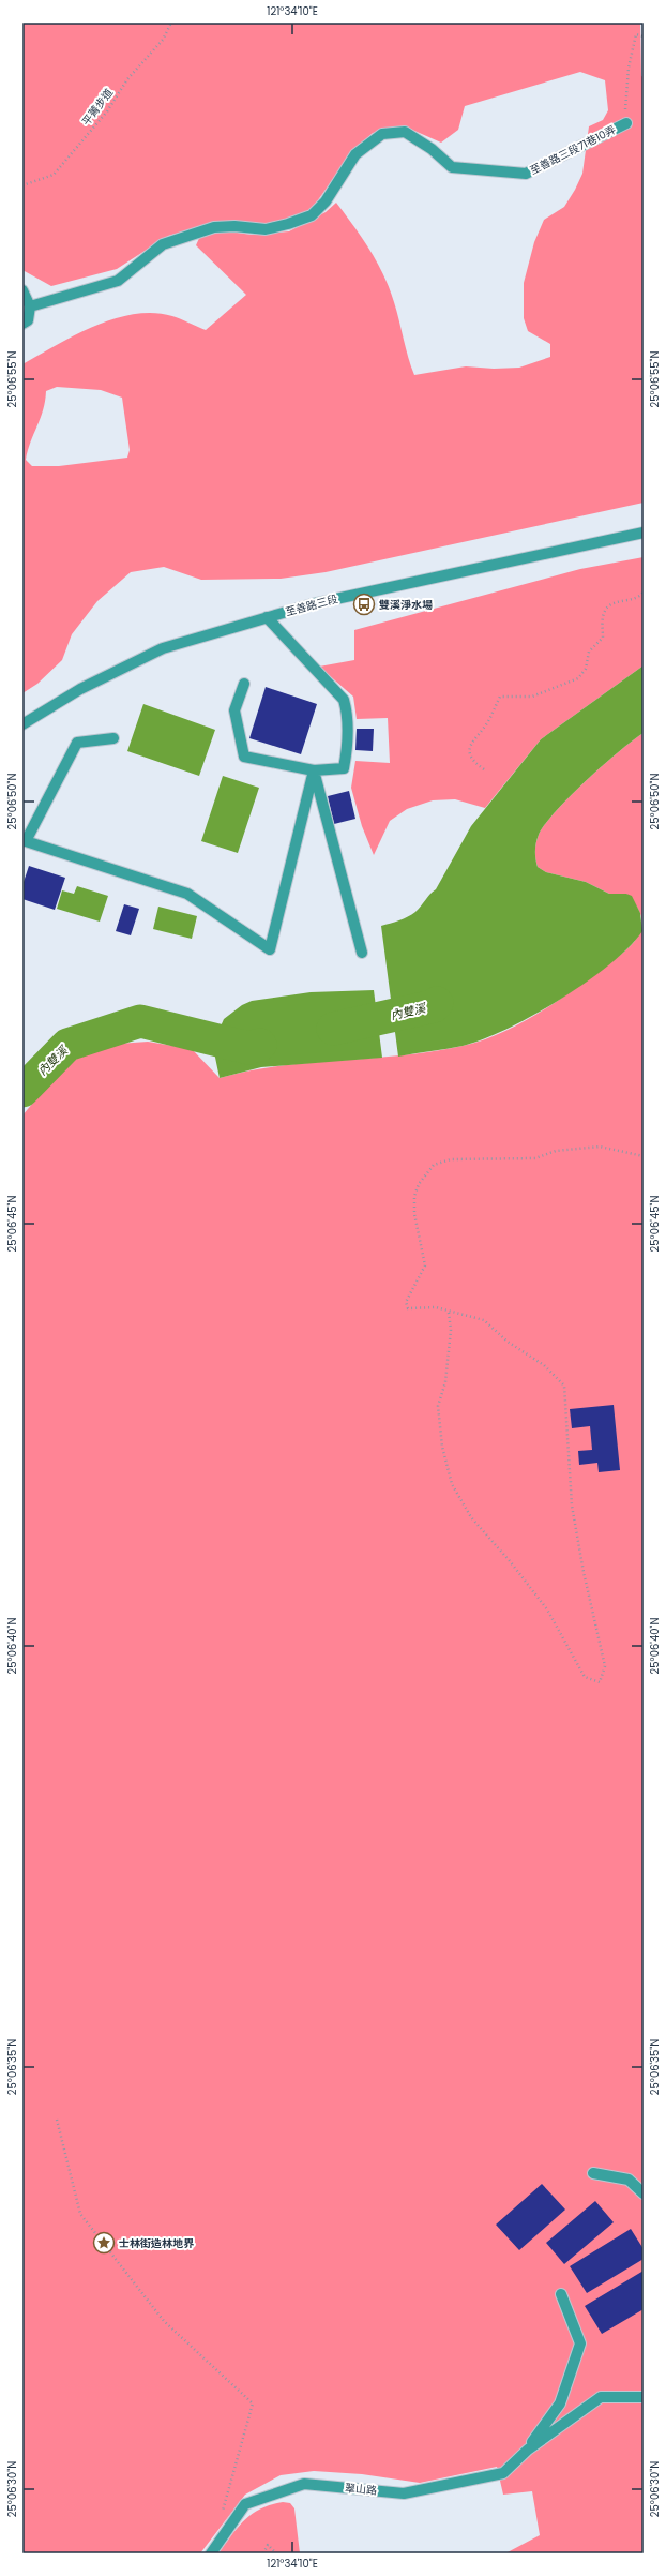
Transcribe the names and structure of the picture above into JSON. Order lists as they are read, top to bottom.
{
  "streets": {
    "street": ["至善路三段71巷10弄", "至善路三段", "翠山路"],
    "path": ["平菁步道"]
  },
  "water": ["內雙溪"],
  "places": {
    "bus stop": ["雙溪淨水場"],
    "place": ["士林街造林地界"]
  },
  "coordinates": [
    "121°34'10\"E",
    "25°06'55\"N",
    "25°06'50\"N",
    "25°06'45\"N",
    "25°06'40\"N",
    "25°06'35\"N",
    "25°06'30\"N"
  ]
}
